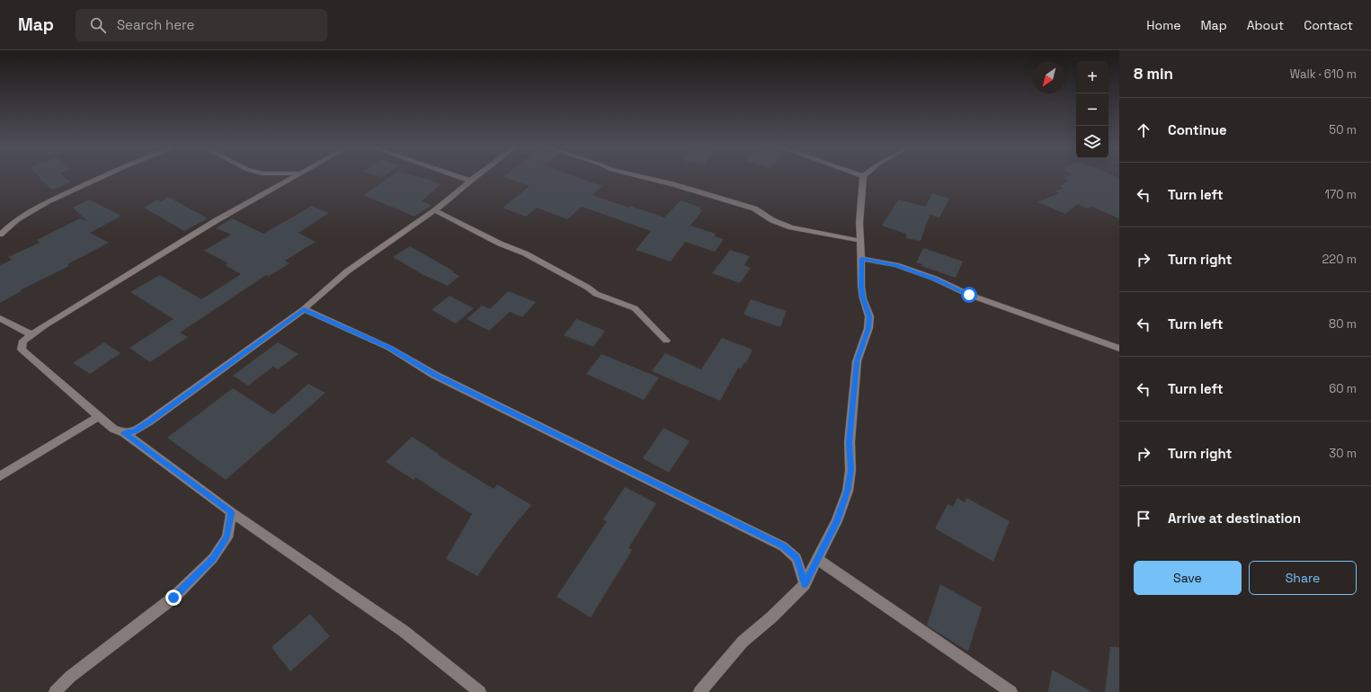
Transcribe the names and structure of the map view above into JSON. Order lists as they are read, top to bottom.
{
  "north": "bottom left",
  "page": {
    "header": "Map",
    "search": "Search here",
    "nav": [
      "Home",
      "Map",
      "About",
      "Contact"
    ],
    "heading": ["8 min", "Walk · 610 m"],
    "map_buttons": ["+", "−"],
    "list": [
      ["Continue", "50 m"],
      ["Turn left", "170 m"],
      ["Turn right", "220 m"],
      ["Turn left", "80 m"],
      ["Turn left", "60 m"],
      ["Turn right", "30 m"],
      "Arrive at destination"
    ],
    "buttons": ["Save", "Share"]
  }
}
